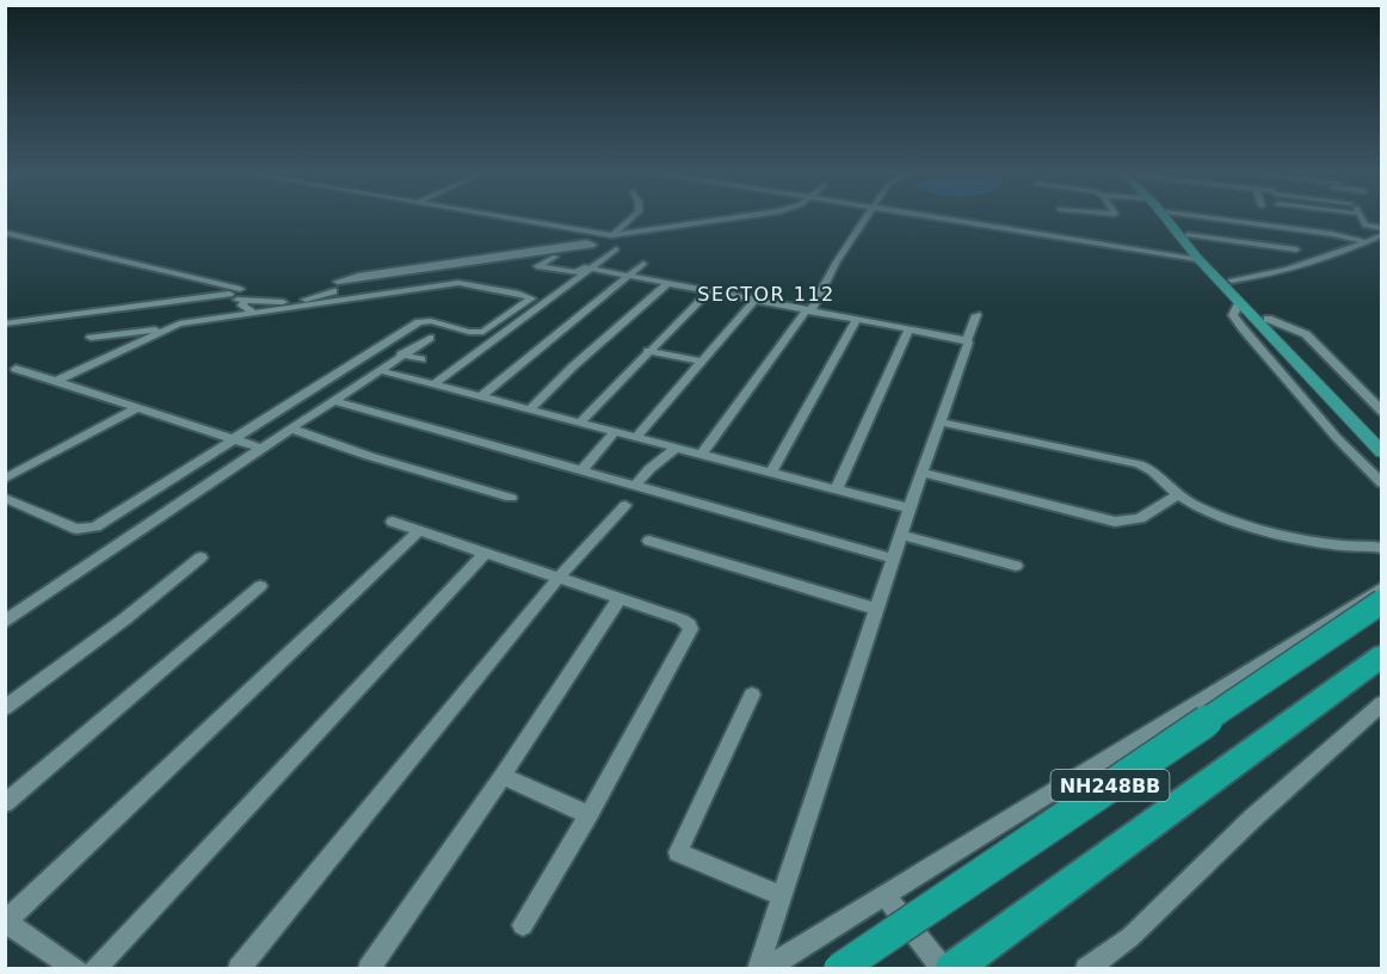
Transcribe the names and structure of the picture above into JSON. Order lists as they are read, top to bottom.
{
  "streets": {
    "highway": ["NH248BB"]
  },
  "districts": ["SECTOR 112"]
}
